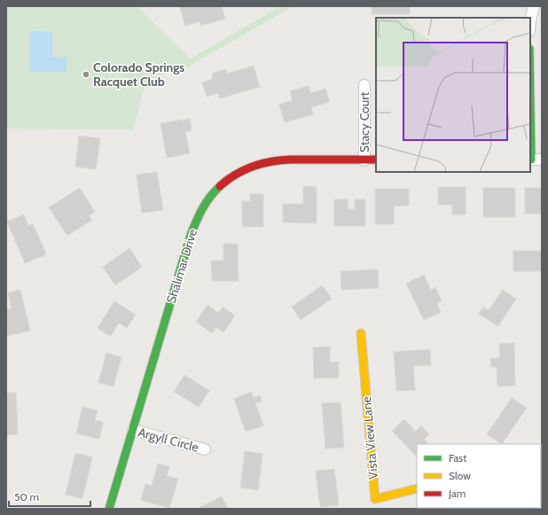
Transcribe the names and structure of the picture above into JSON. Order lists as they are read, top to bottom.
{
  "streets": {
    "street": [
      "Stacy Court",
      "Shalimar Drive",
      "Vista View Lane",
      "Argyll Circle"
    ]
  },
  "crossings": [
    ["Stacy Court", "Shalimar Drive"],
    ["Shalimar Drive", "Argyll Circle"]
  ],
  "places": ["Colorado Springs Racquet Club"],
  "legend": ["Fast", "Slow", "Jam"],
  "scale_bar": "50 m"
}
